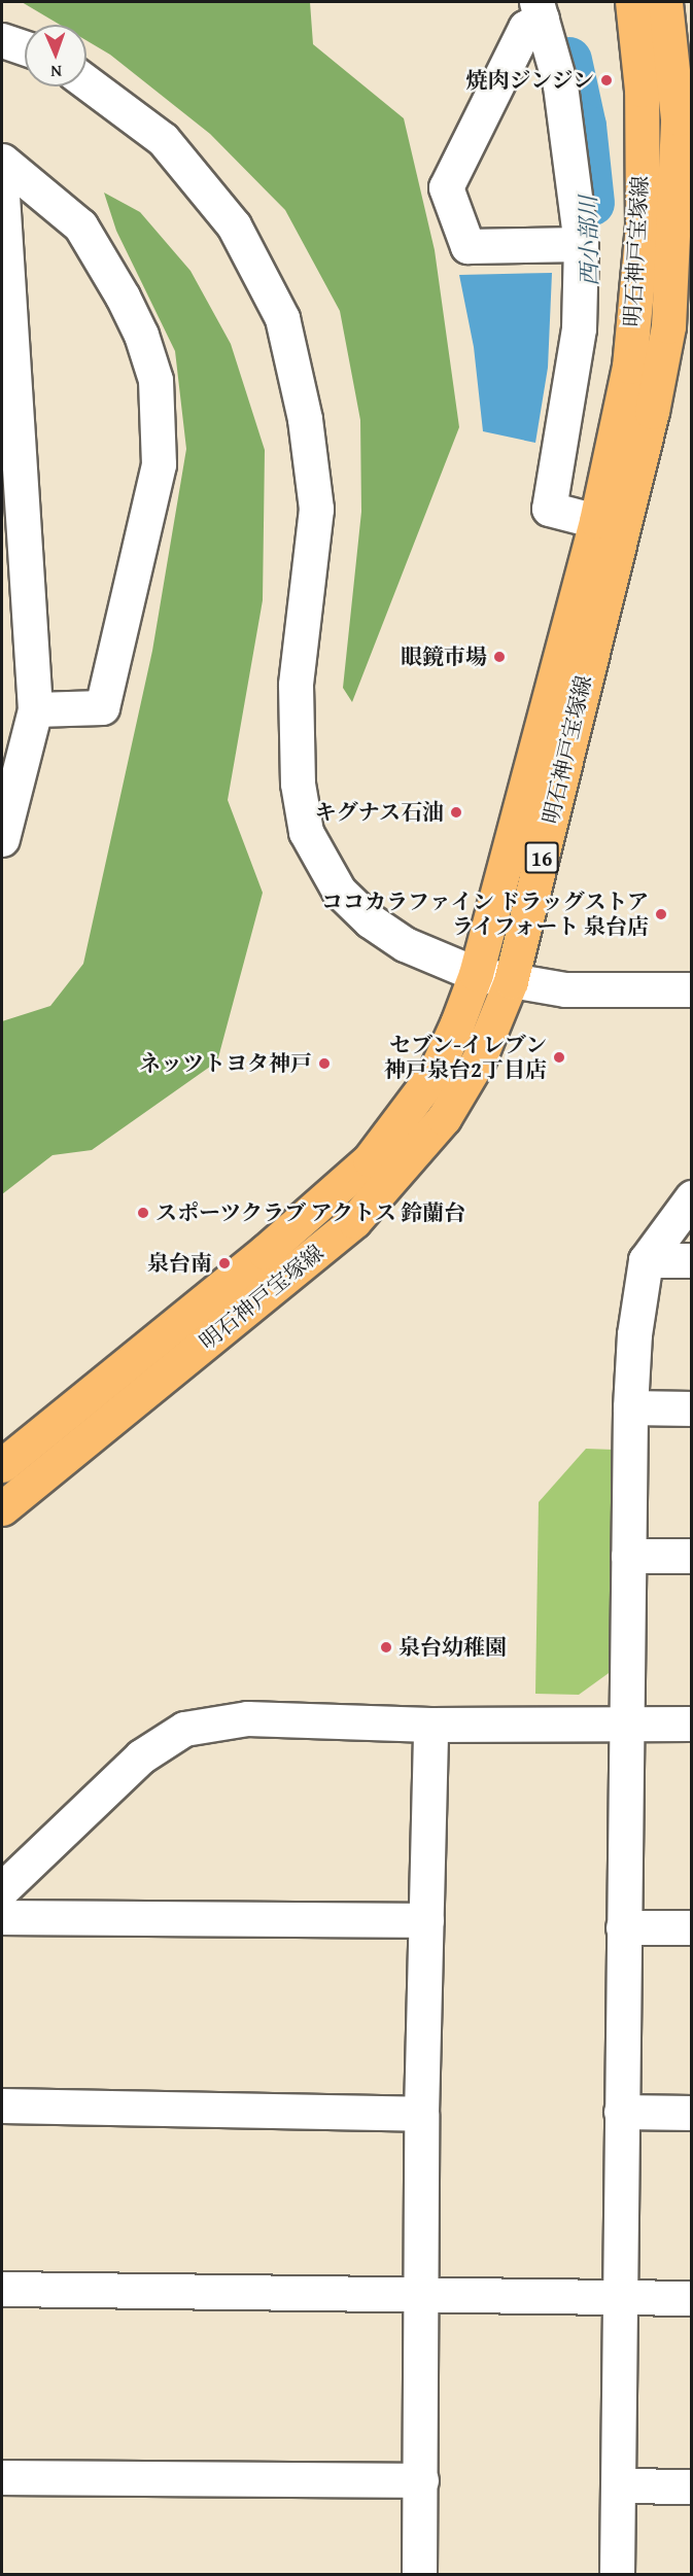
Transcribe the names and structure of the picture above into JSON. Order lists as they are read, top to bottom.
{
  "streets": {
    "main road": ["明石神戸宝塚線", "16"]
  },
  "water": ["西小部川"],
  "places": [
    "焼肉ジンジン",
    "眼鏡市場",
    "キグナス石油",
    "ココカラファイン ドラッグストア ライフォート 泉台店",
    "セブン-イレブン 神戸泉台2丁目店",
    "ネッツトヨタ神戸",
    "スポーツクラブ アクトス 鈴蘭台",
    "泉台南",
    "泉台幼稚園"
  ],
  "north": "bottom"
}
